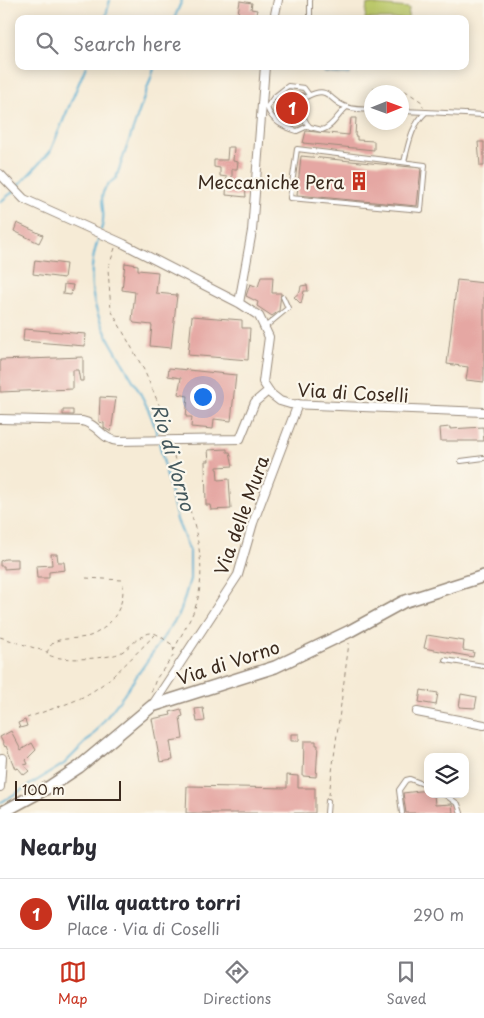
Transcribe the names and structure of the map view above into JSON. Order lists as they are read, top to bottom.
{
  "streets": {
    "street": ["Via di Coselli", "Via delle Mura", "Via di Vorno"]
  },
  "crossings": [
    ["Via di Coselli", "Via delle Mura"],
    ["Via delle Mura", "Via di Vorno"]
  ],
  "water": ["Rio di Vorno"],
  "places": {
    "building": ["Meccaniche Pera"]
  },
  "scale_bar": "100 m",
  "north": "right",
  "page": {
    "search": "Search here",
    "pins": "1",
    "scale": "100 m",
    "heading": "Nearby",
    "list": [
      {
        "mark": "1",
        "name": "Villa quattro torri",
        "note": "Place · Via di Coselli",
        "value": "290 m"
      }
    ],
    "nav": ["Map", "Directions", "Saved"]
  }
}
